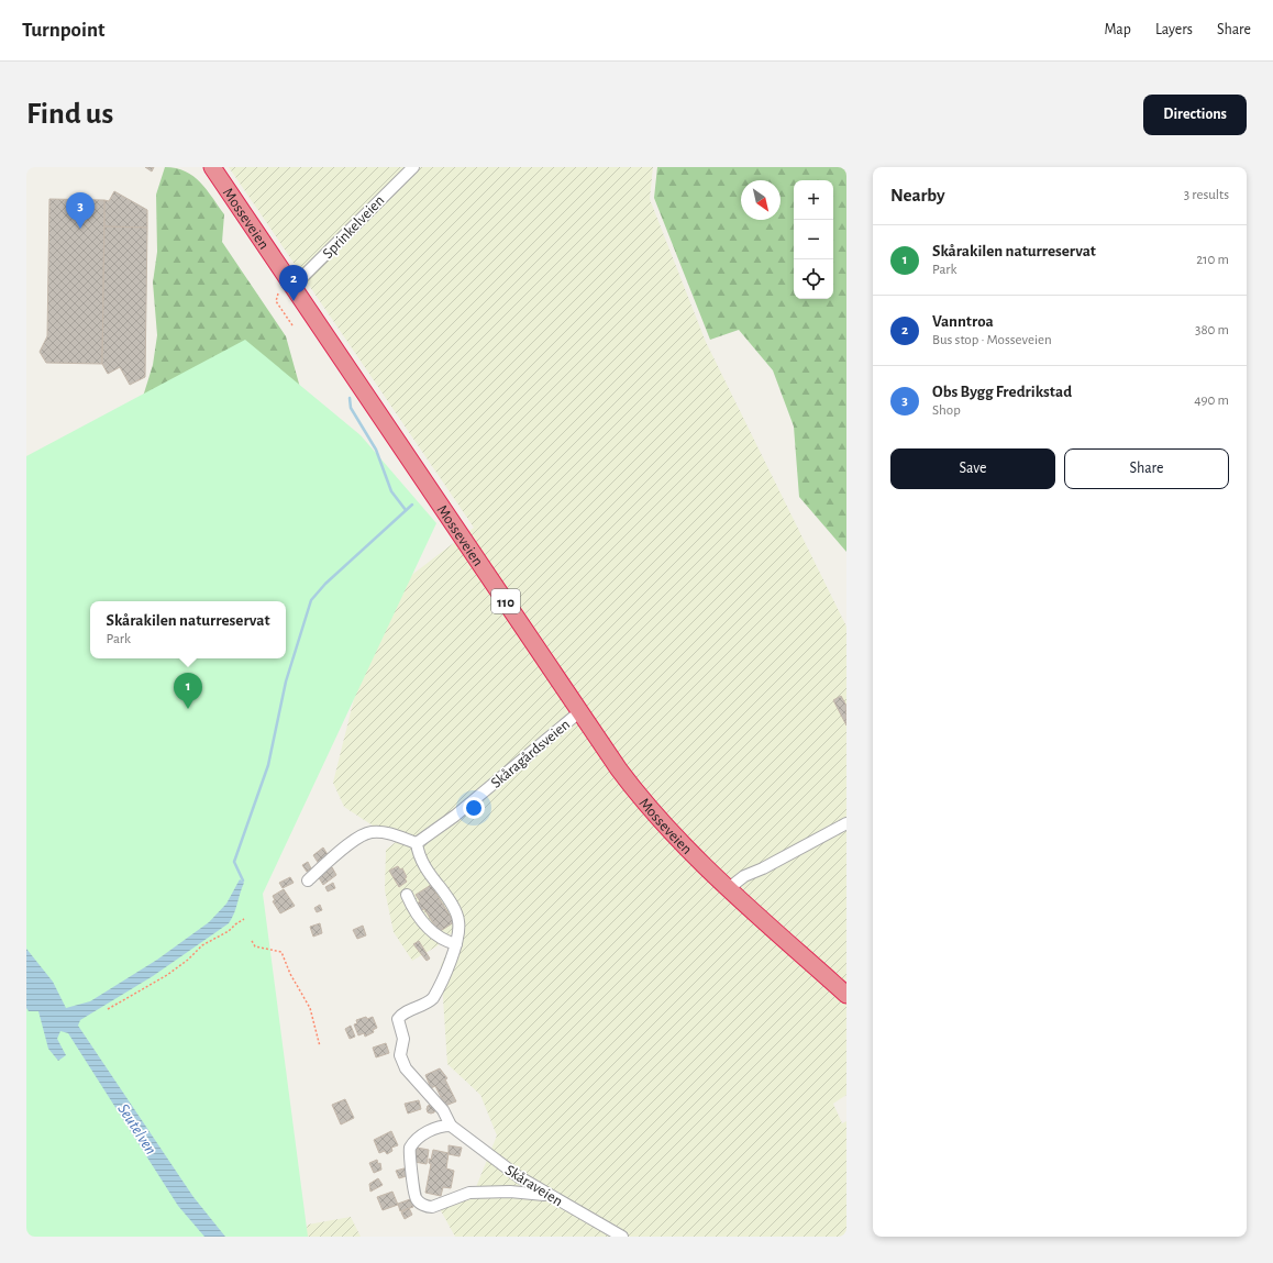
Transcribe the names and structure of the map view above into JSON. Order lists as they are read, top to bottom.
{
  "streets": {
    "highway": ["Mosseveien", "110"],
    "street": ["Sprinkelveien", "Skåragårdsveien", "Skåraveien"]
  },
  "crossings": [
    ["Mosseveien", "Sprinkelveien"],
    ["Mosseveien", "Skåragårdsveien"]
  ],
  "water": ["Seutelven"],
  "north": "bottom right",
  "page": {
    "header": "Turnpoint",
    "nav": ["Map", "Layers", "Share"],
    "buttons": [
      "Directions",
      ["Save", "Share"]
    ],
    "title": "Find us",
    "heading": ["Nearby", "3 results"],
    "map_buttons": ["+", "−"],
    "pins": ["3", "2", "1"],
    "list": [
      {
        "mark": "1",
        "name": "Skårakilen naturreservat",
        "note": "Park",
        "value": "210 m"
      },
      {
        "mark": "2",
        "name": "Vanntroa",
        "note": "Bus stop · Mosseveien",
        "value": "380 m"
      },
      {
        "mark": "3",
        "name": "Obs Bygg Fredrikstad",
        "note": "Shop",
        "value": "490 m"
      }
    ],
    "popup": ["Skårakilen naturreservat", "Park"]
  }
}
